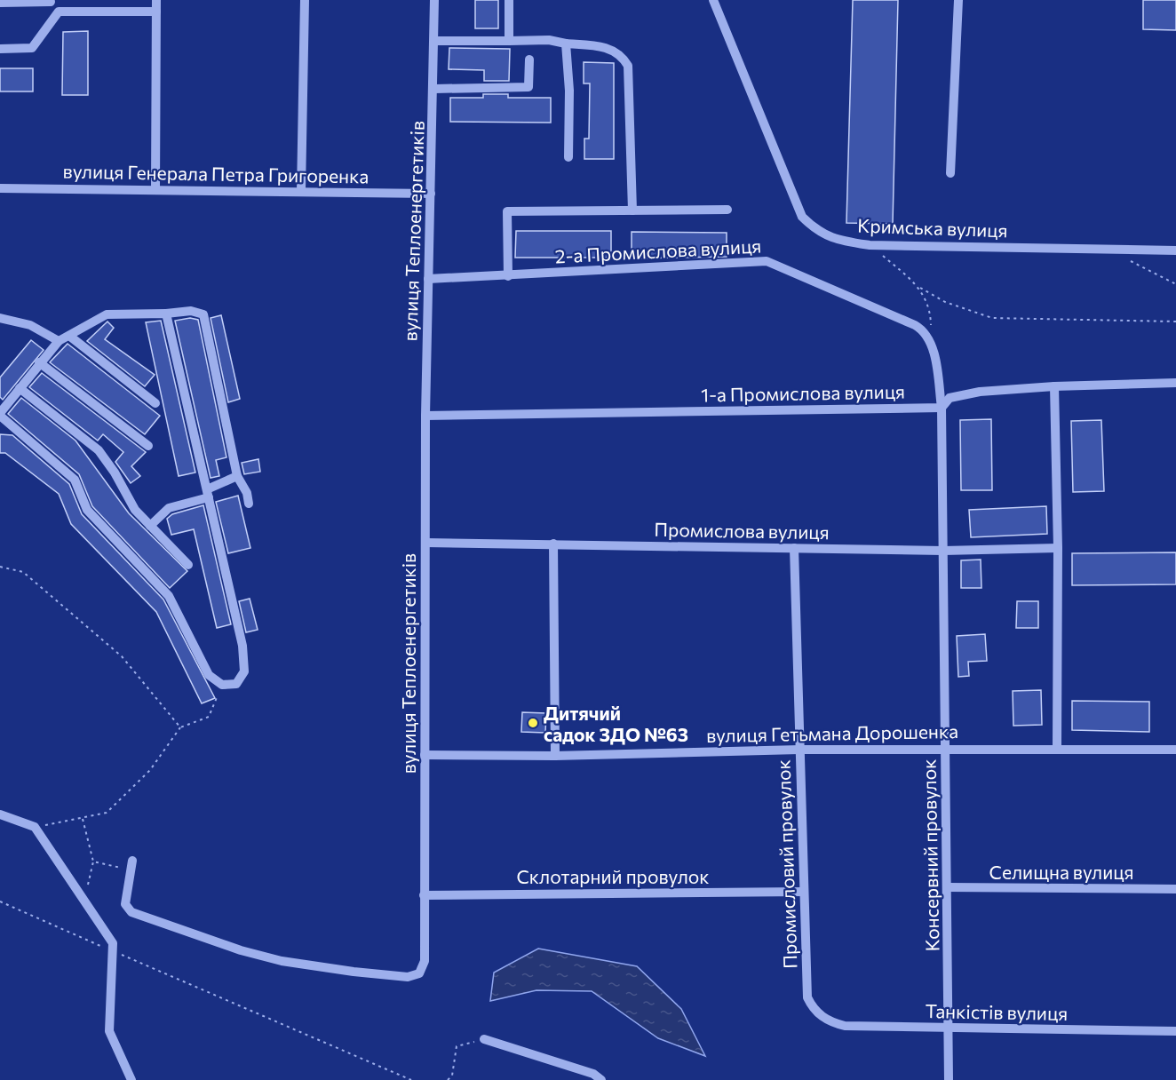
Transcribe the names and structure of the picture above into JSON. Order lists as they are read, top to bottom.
{
  "streets": {
    "street": [
      "вулиця Генерала Петра Григоренка",
      "Кримська вулиця",
      "вулиця Теплоенергетиків",
      "2-а Промислова вулиця",
      "1-а Промислова вулиця",
      "Промислова вулиця",
      "вулиця Гетьмана Дорошенка",
      "Консервний провулок",
      "Промисловий провулок",
      "Селищна вулиця",
      "Склотарний провулок",
      "Танкістів вулиця"
    ]
  },
  "crossings": [
    ["вулиця Генерала Петра Григоренка", "вулиця Теплоенергетиків"],
    ["вулиця Теплоенергетиків", "2-а Промислова вулиця"],
    ["вулиця Теплоенергетиків", "1-а Промислова вулиця"],
    ["вулиця Теплоенергетиків", "Промислова вулиця"],
    ["вулиця Теплоенергетиків", "вулиця Гетьмана Дорошенка"],
    ["вулиця Теплоенергетиків", "Склотарний провулок"],
    ["2-а Промислова вулиця", "1-а Промислова вулиця"],
    ["2-а Промислова вулиця", "Консервний провулок"],
    ["1-а Промислова вулиця", "Консервний провулок"],
    ["Промислова вулиця", "Консервний провулок"],
    ["Промислова вулиця", "Промисловий провулок"],
    ["вулиця Гетьмана Дорошенка", "Консервний провулок"],
    ["вулиця Гетьмана Дорошенка", "Промисловий провулок"],
    ["Консервний провулок", "Селищна вулиця"],
    ["Консервний провулок", "Танкістів вулиця"],
    ["Промисловий провулок", "Склотарний провулок"],
    ["Промисловий провулок", "Танкістів вулиця"]
  ],
  "places": ["Дитячий садок ЗДО №63"]
}
